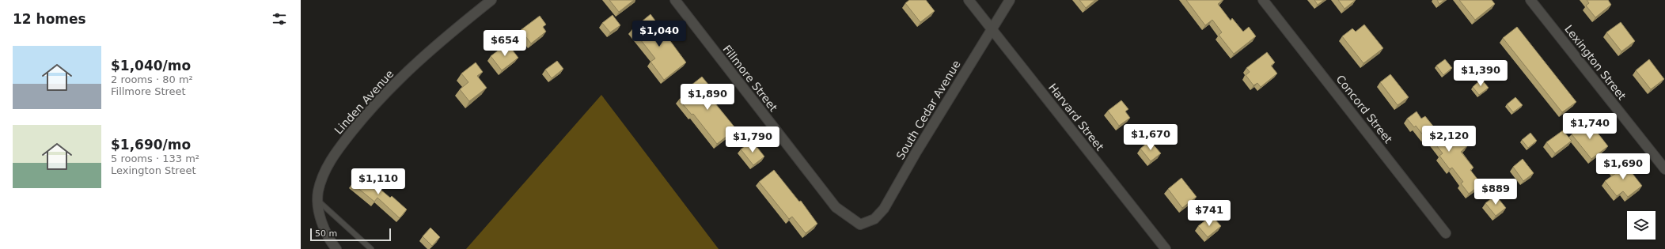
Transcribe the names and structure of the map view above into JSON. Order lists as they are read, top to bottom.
{
  "streets": {
    "street": [
      "Lexington Street",
      "Fillmore Street",
      "Linden Avenue",
      "Concord Street",
      "South Cedar Avenue",
      "Harvard Street"
    ]
  },
  "crossings": [
    ["Fillmore Street", "South Cedar Avenue"],
    ["South Cedar Avenue", "Harvard Street"]
  ],
  "scale_bar": "50 m",
  "page": {
    "heading": "12 homes",
    "price": [
      "$1,040",
      "$654",
      "$1,390",
      "$1,890",
      "$1,740",
      "$1,670",
      "$2,120",
      "$1,790",
      "$1,690",
      "$1,110",
      "$889",
      "$741"
    ],
    "list": [
      {
        "name": "$1,040/mo",
        "note": "2 rooms · 80 m² · Fillmore Street"
      },
      {
        "name": "$1,690/mo",
        "note": "5 rooms · 133 m² · Lexington Street"
      }
    ],
    "scale": "50 m"
  }
}
